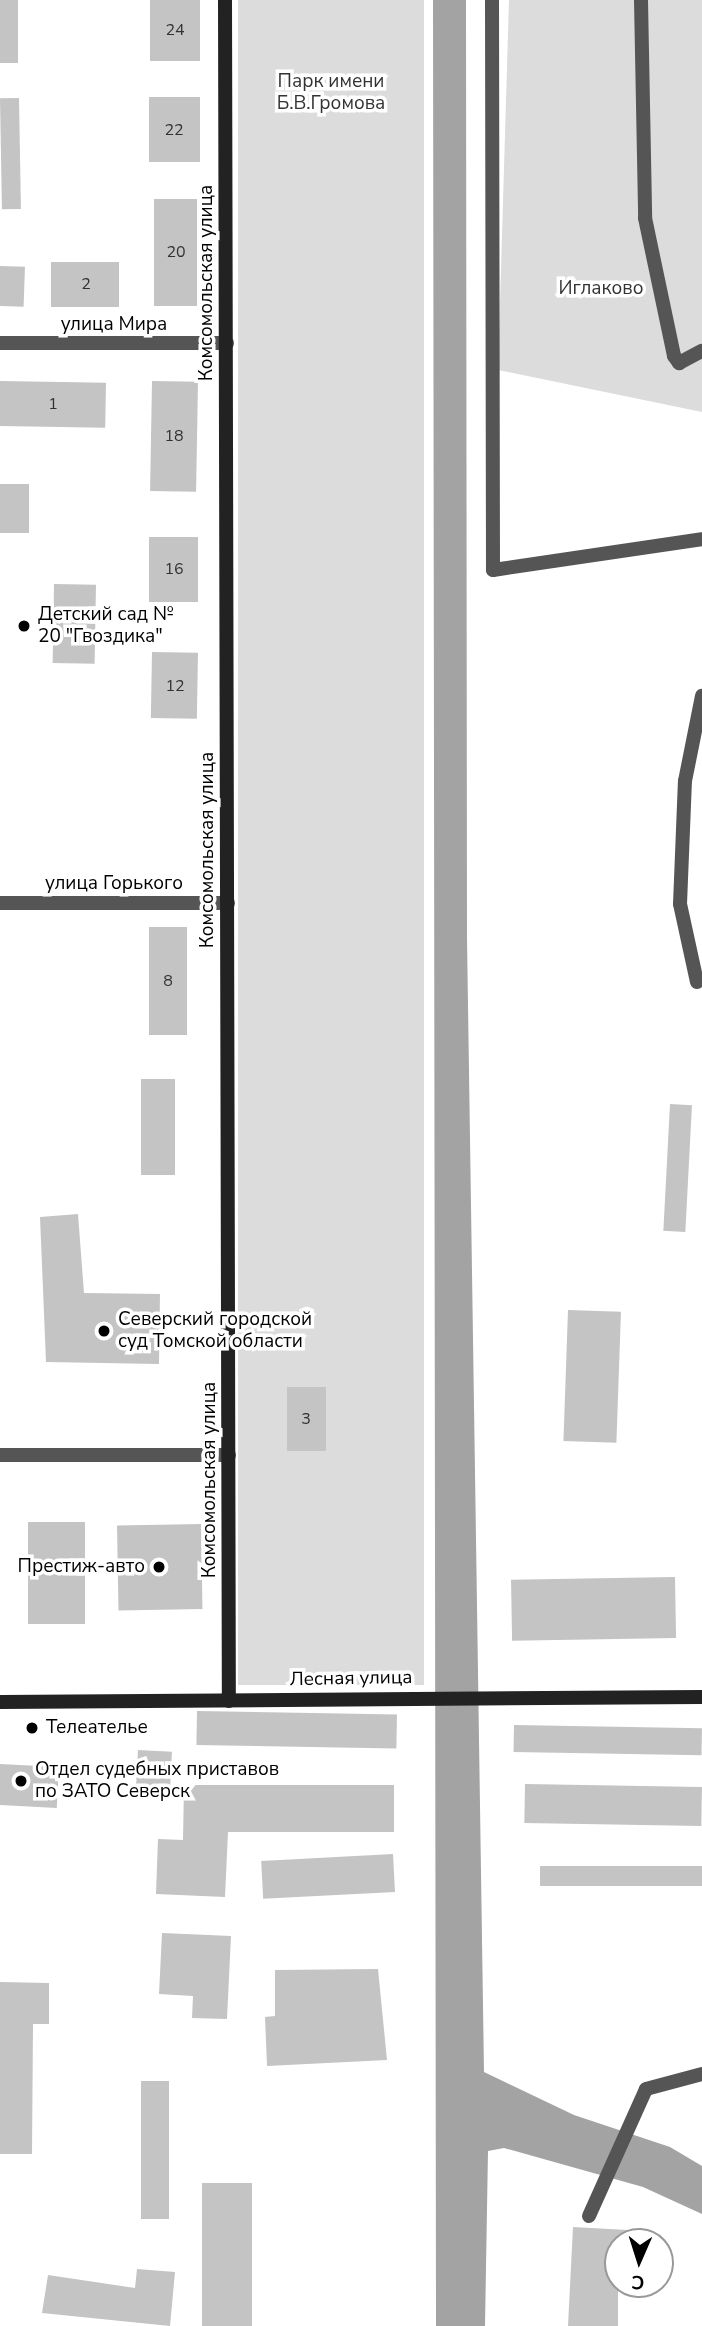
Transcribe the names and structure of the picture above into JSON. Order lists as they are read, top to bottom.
{
  "streets": {
    "main road": ["Комсомольская улица", "Лесная улица"],
    "street": ["улица Мира", "улица Горького"]
  },
  "crossings": [
    ["Комсомольская улица", "улица Мира"],
    ["Комсомольская улица", "улица Горького"],
    ["Комсомольская улица", "Лесная улица"]
  ],
  "parks": ["Парк имени Б.В.Громова", "Иглаково"],
  "places": [
    "Детский сад № 20 \"Гвоздика\"",
    "Северский городской суд Томской области",
    "Престиж-авто",
    "Телеателье",
    "Отдел судебных приставов по ЗАТО Северск"
  ],
  "house_numbers": [
    "24",
    "22",
    "20",
    "2",
    "1",
    "18",
    "16",
    "12",
    "8",
    "3"
  ],
  "north": "bottom"
}
